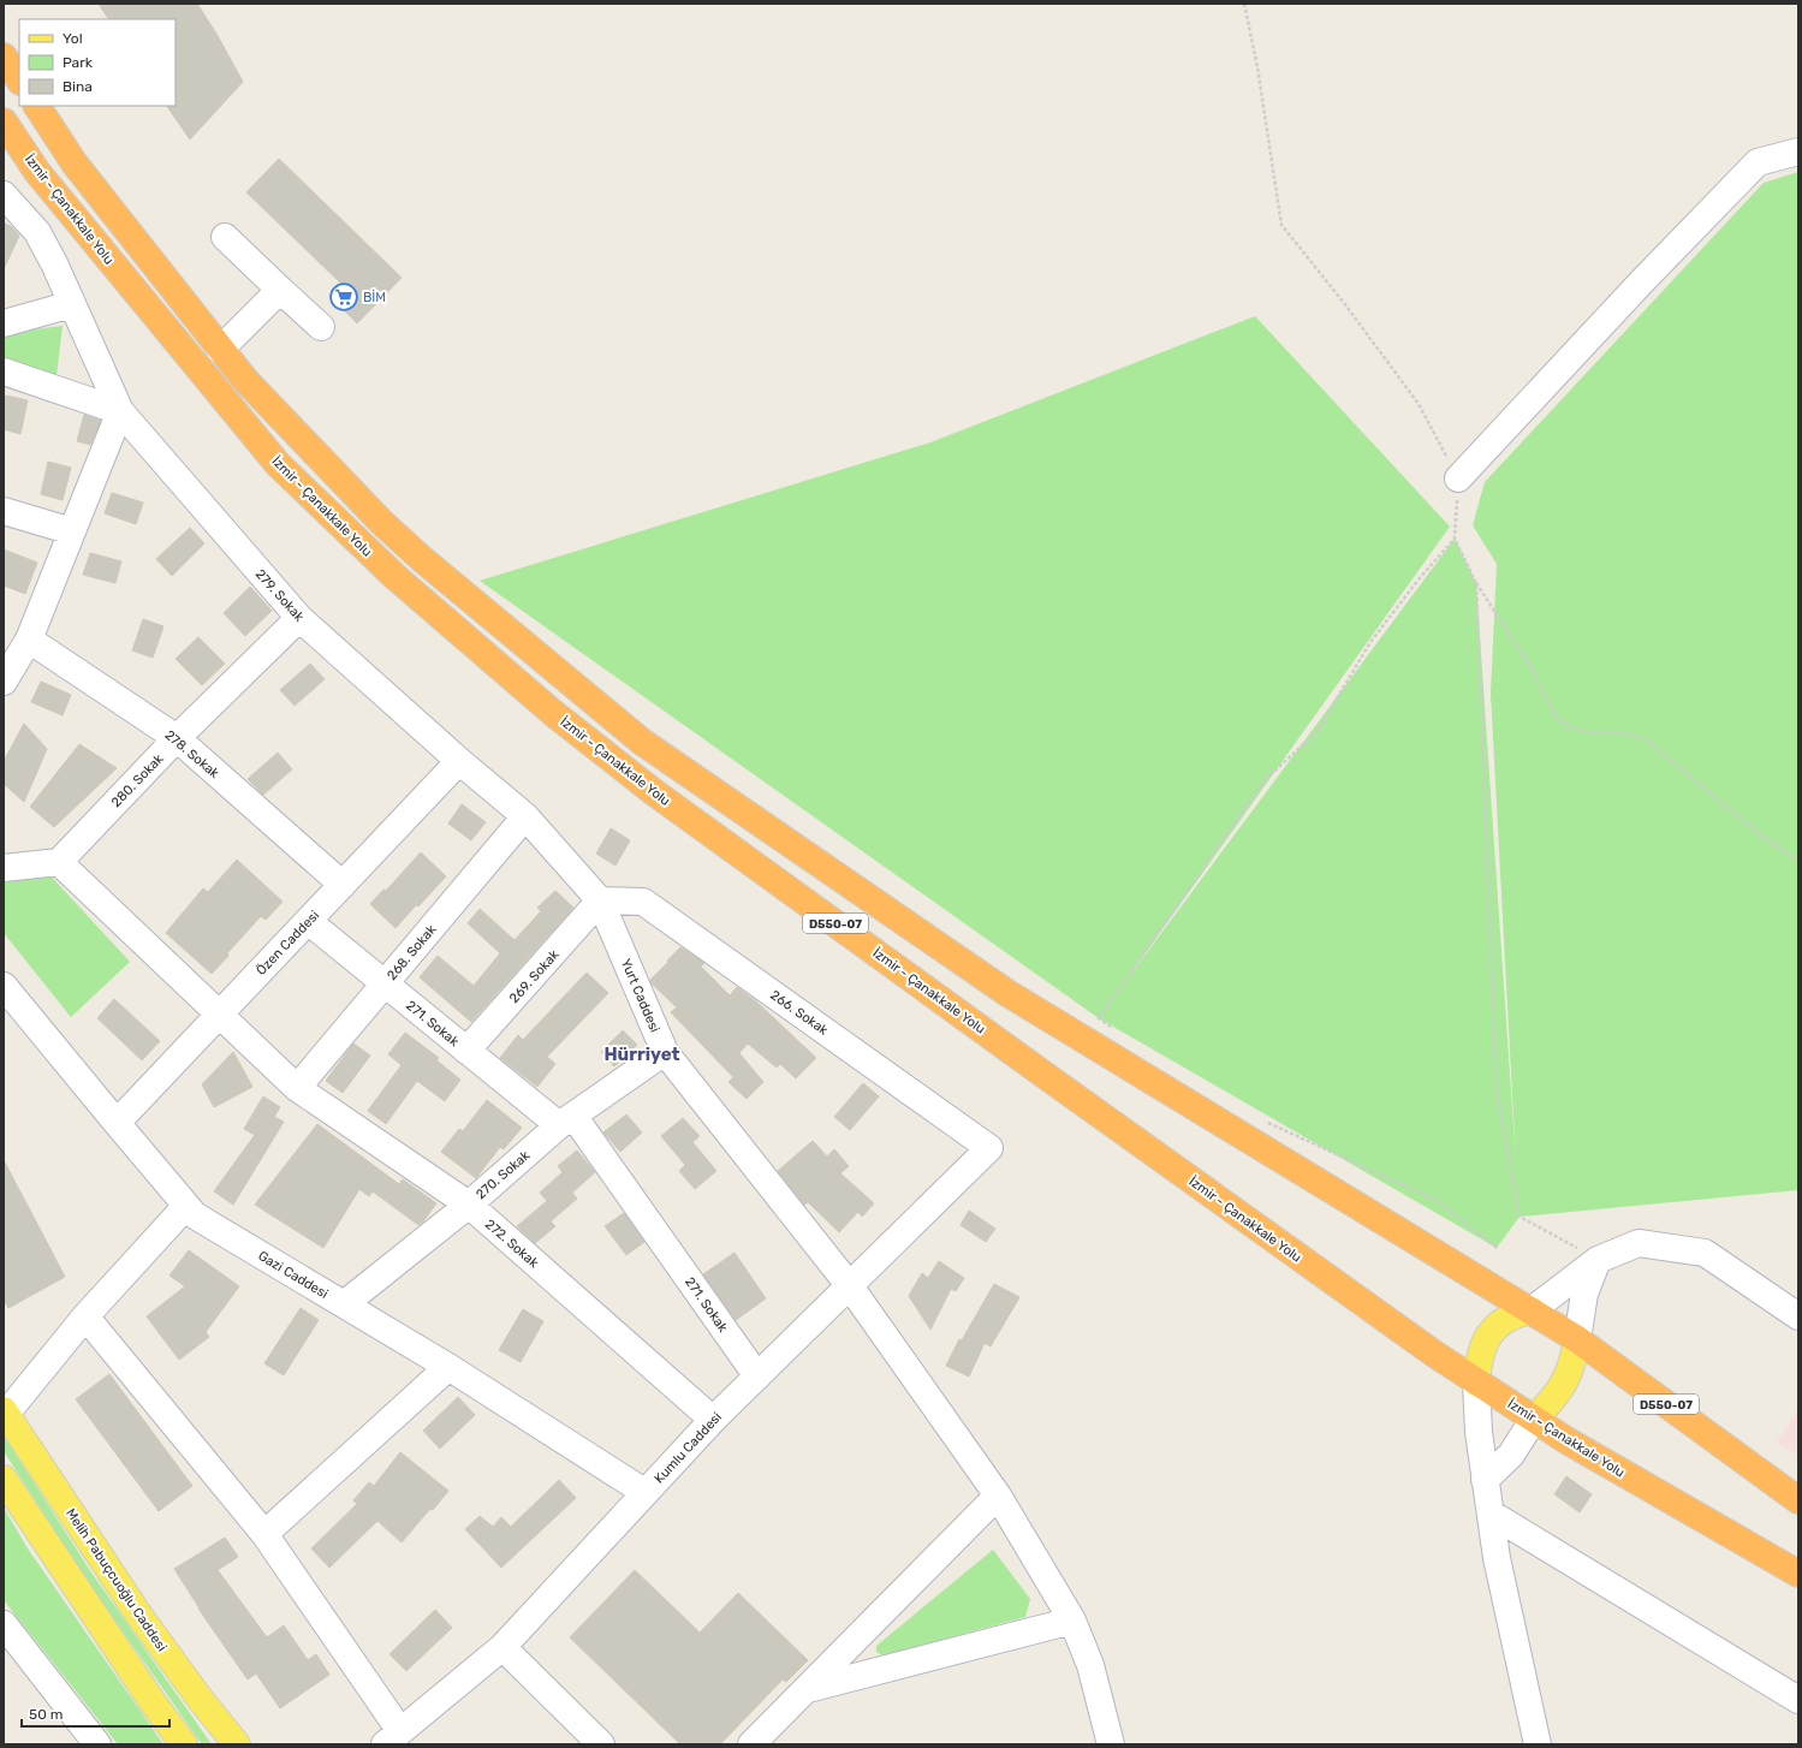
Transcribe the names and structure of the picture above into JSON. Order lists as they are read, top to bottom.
{
  "streets": {
    "highway": ["İzmir - Çanakkale Yolu", "D550-07"],
    "main road": ["Melih Pabuçcuoğlu Caddesi"],
    "street": [
      "279. Sokak",
      "278. Sokak",
      "280. Sokak",
      "Özen Caddesi",
      "268. Sokak",
      "269. Sokak",
      "Yurt Caddesi",
      "266. Sokak",
      "271. Sokak",
      "270. Sokak",
      "272. Sokak",
      "Gazi Caddesi",
      "Kumlu Caddesi"
    ]
  },
  "crossings": [
    ["İzmir - Çanakkale Yolu", "D550-07"],
    ["279. Sokak", "280. Sokak"],
    ["279. Sokak", "Özen Caddesi"],
    ["279. Sokak", "Yurt Caddesi"],
    ["278. Sokak", "280. Sokak"],
    ["278. Sokak", "Özen Caddesi"],
    ["280. Sokak", "272. Sokak"],
    ["Özen Caddesi", "Yurt Caddesi"],
    ["Özen Caddesi", "271. Sokak"],
    ["Özen Caddesi", "272. Sokak"],
    ["Özen Caddesi", "Gazi Caddesi"],
    ["268. Sokak", "Yurt Caddesi"],
    ["268. Sokak", "271. Sokak"],
    ["268. Sokak", "272. Sokak"],
    ["269. Sokak", "Yurt Caddesi"],
    ["269. Sokak", "266. Sokak"],
    ["269. Sokak", "271. Sokak"],
    ["Yurt Caddesi", "266. Sokak"],
    ["Yurt Caddesi", "270. Sokak"],
    ["Yurt Caddesi", "Kumlu Caddesi"],
    ["266. Sokak", "Kumlu Caddesi"],
    ["271. Sokak", "270. Sokak"],
    ["271. Sokak", "Kumlu Caddesi"],
    ["270. Sokak", "272. Sokak"],
    ["270. Sokak", "Gazi Caddesi"],
    ["272. Sokak", "Kumlu Caddesi"],
    ["Gazi Caddesi", "Kumlu Caddesi"]
  ],
  "districts": ["Hürriyet"],
  "places": {
    "supermarket": ["BİM"]
  },
  "legend": ["Yol", "Park", "Bina"],
  "scale_bar": "50 m"
}
